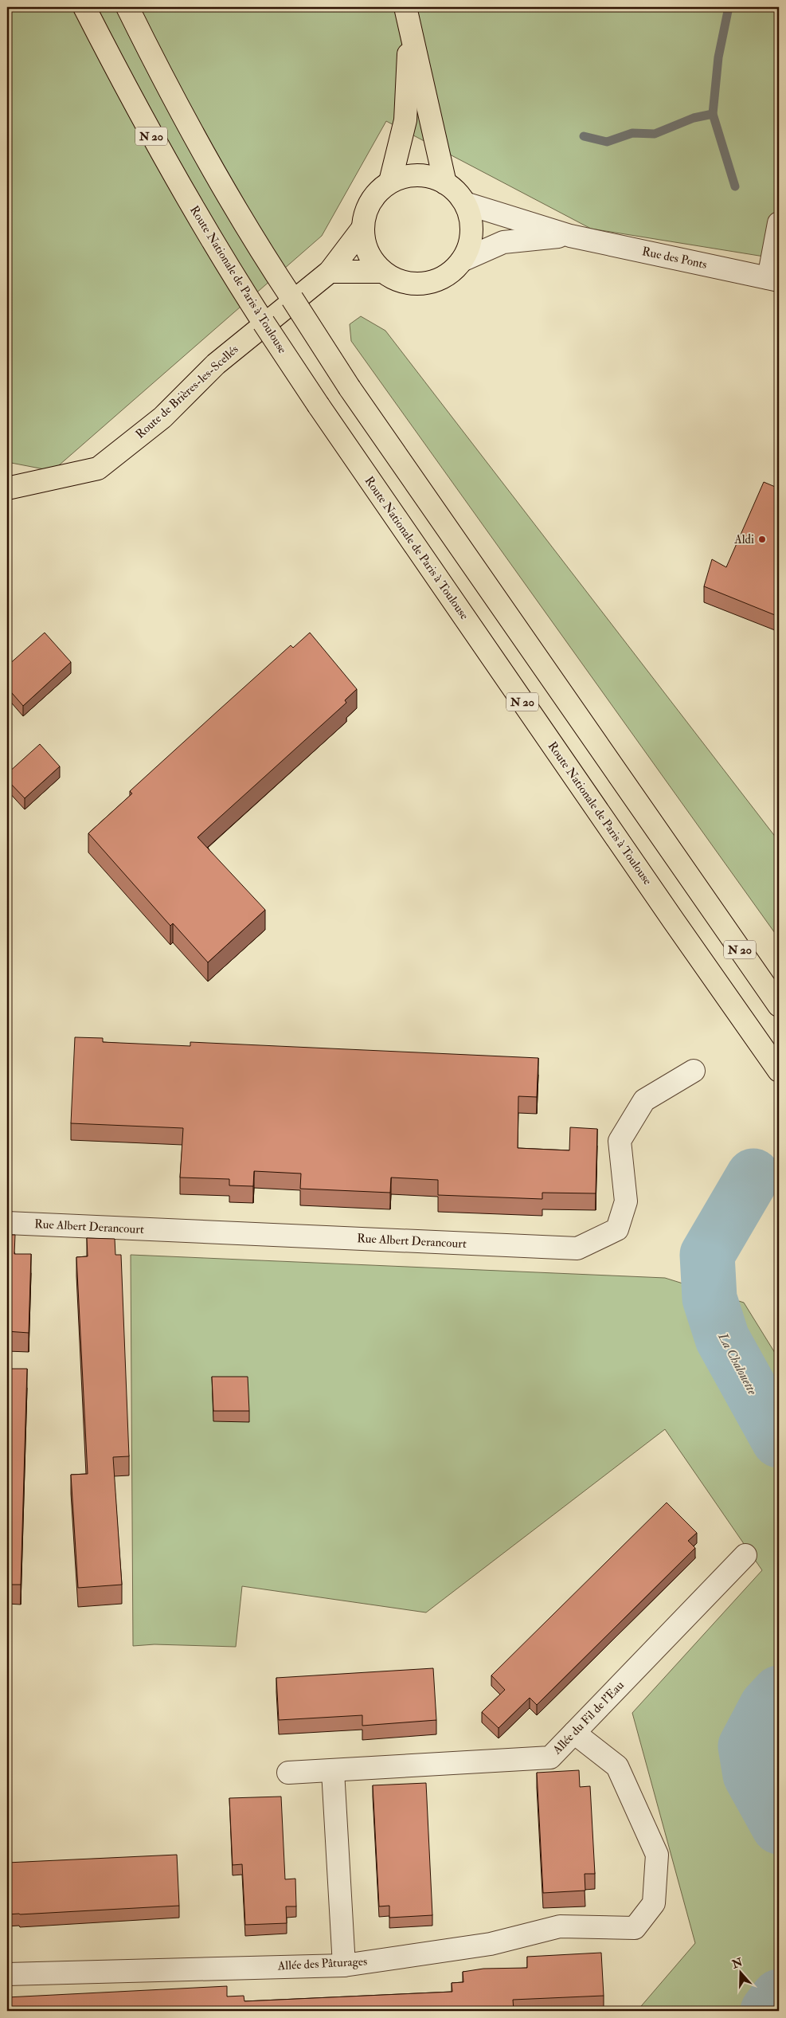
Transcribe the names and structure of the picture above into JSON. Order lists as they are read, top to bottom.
{
  "streets": {
    "main road": ["N 20", "Route Nationale de Paris à Toulouse", "Route de Brières-les-Scellés"],
    "street": [
      "Rue des Ponts",
      "Rue Albert Derancourt",
      "Allée du Fil de l'Eau",
      "Allée des Pâturages"
    ]
  },
  "crossings": [
    ["Rue des Ponts", "Route de Brières-les-Scellés"],
    ["Allée du Fil de l'Eau", "Allée des Pâturages"]
  ],
  "water": ["La Chalouette"],
  "places": ["Aldi"],
  "north": "top"
}
